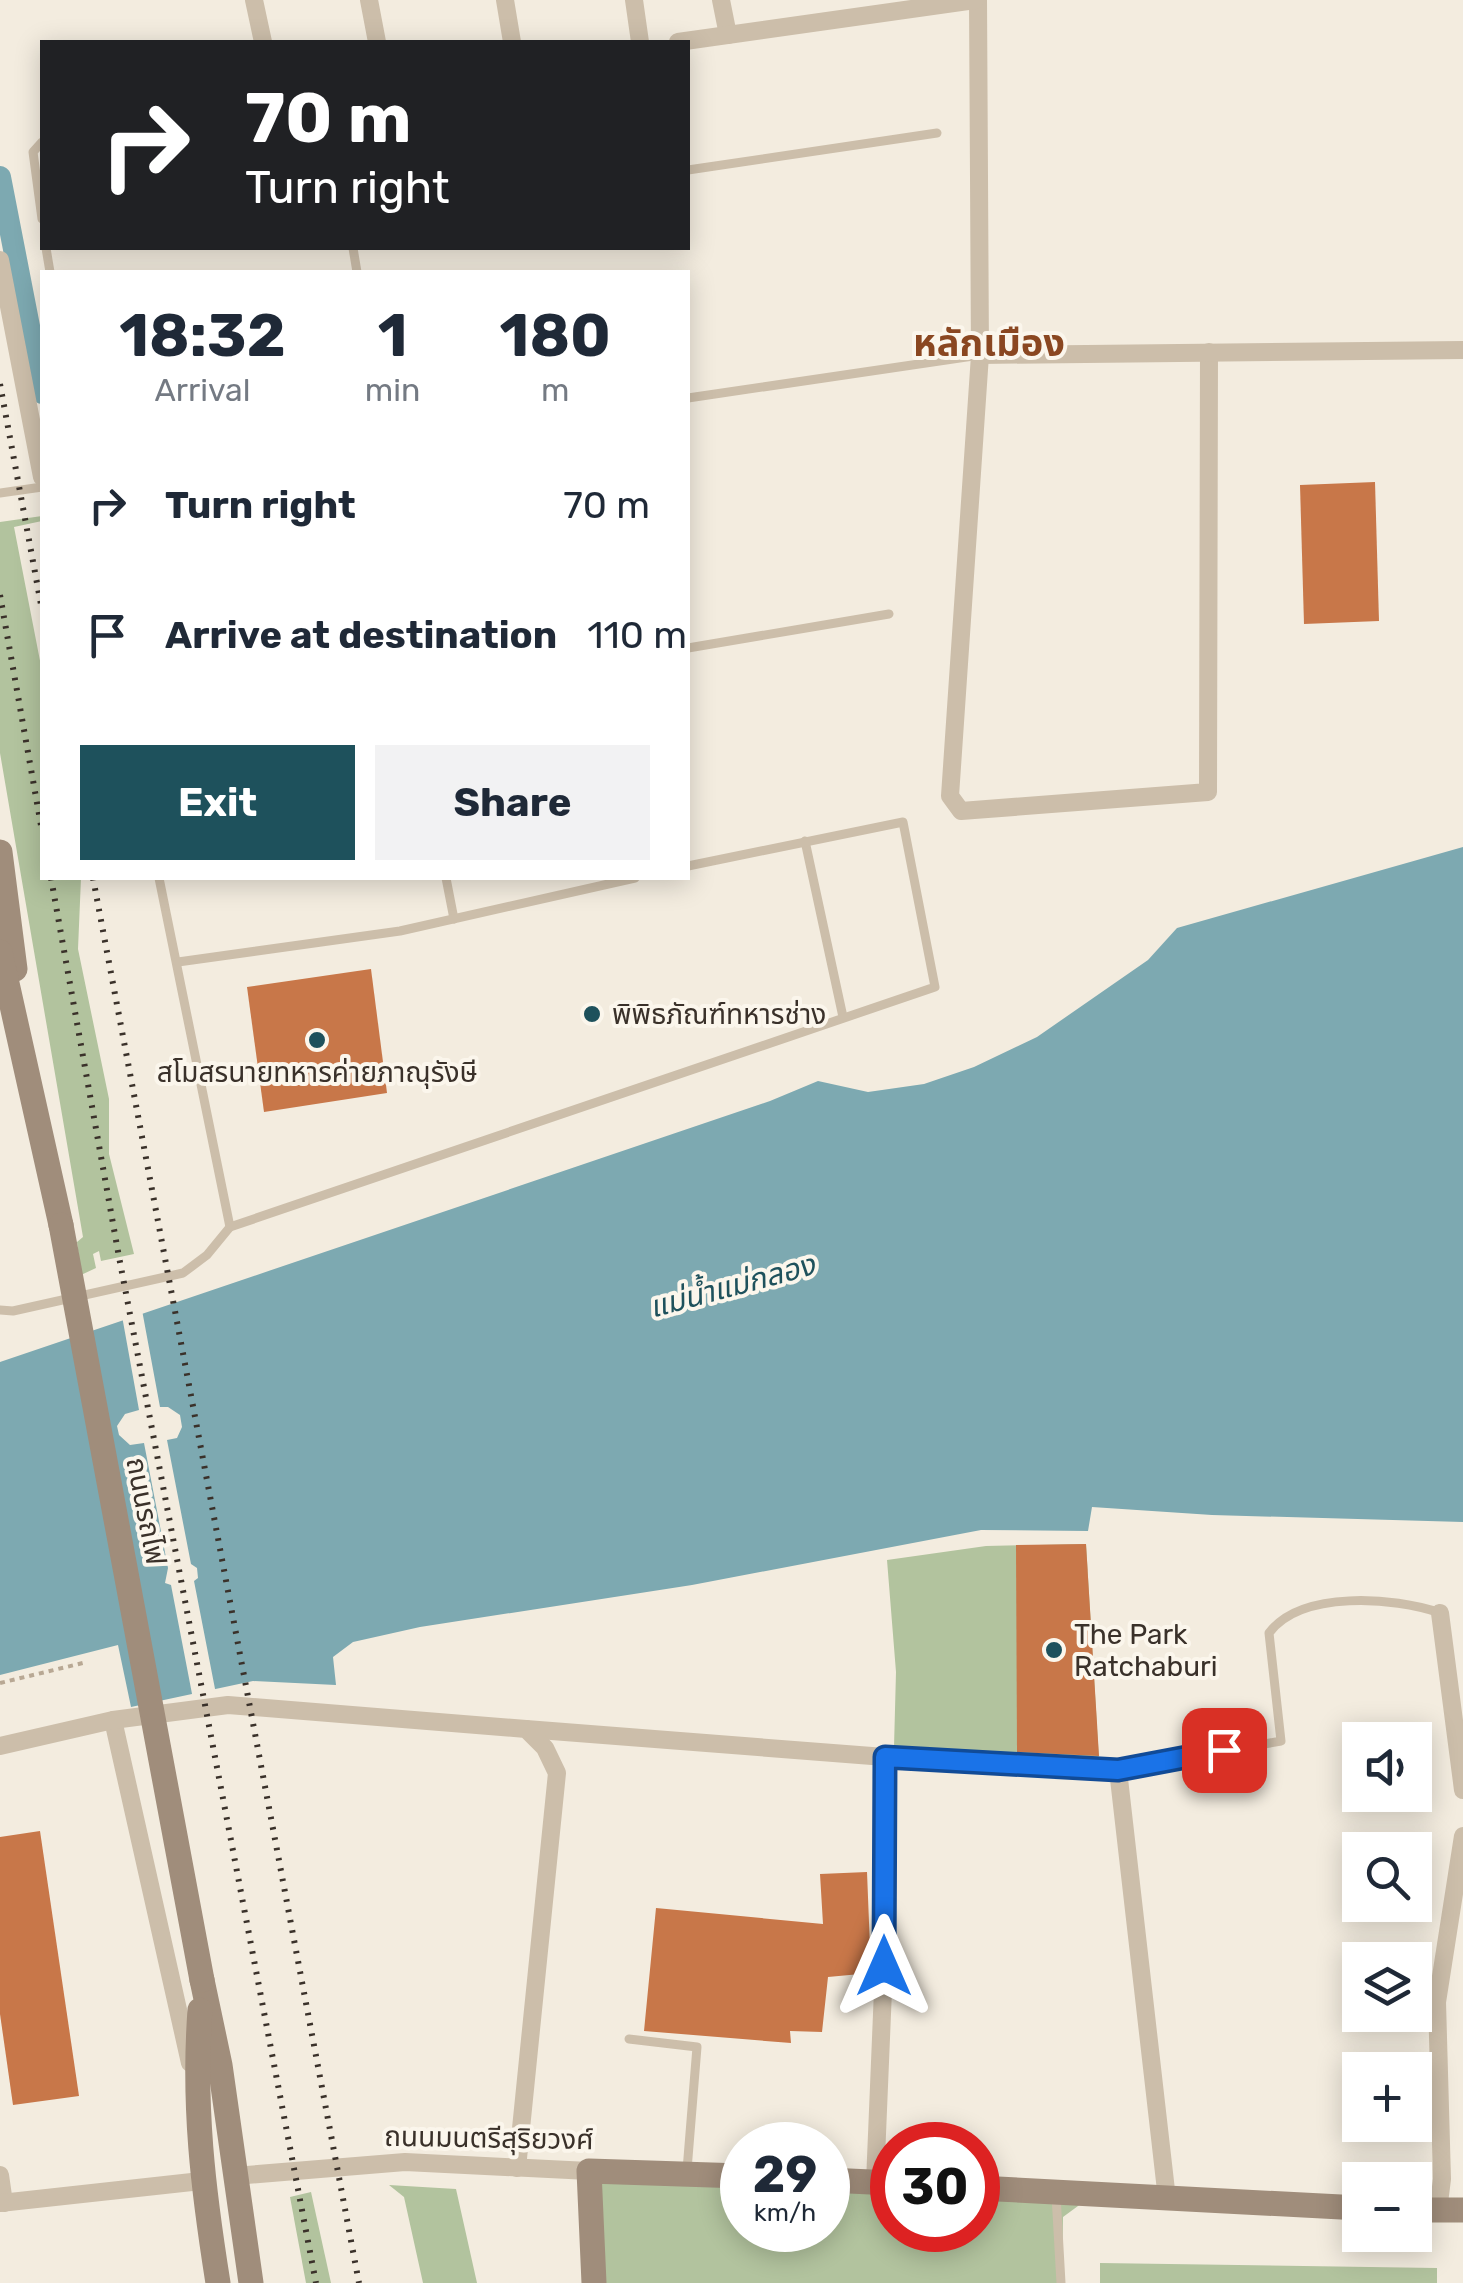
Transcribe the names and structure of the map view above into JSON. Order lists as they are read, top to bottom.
{
  "streets": {
    "main road": ["ถนนรถไฟ", "ถนนมนตรีสุริยวงศ์"]
  },
  "crossings": [
    ["ถนนรถไฟ", "ถนนมนตรีสุริยวงศ์"]
  ],
  "districts": ["หลักเมือง"],
  "water": ["แม่น้ำแม่กลอง"],
  "places": ["พิพิธภัณฑ์ทหารช่าง", "สโมสรนายทหารค่ายภาณุรังษี", "The Park Ratchaburi"],
  "page": {
    "turn": ["70 m", "Turn right"],
    "eta": [
      "18:32",
      "Arrival",
      "1",
      "min",
      "180",
      "m"
    ],
    "list": [
      {
        "name": "Turn right",
        "value": "70 m"
      },
      {
        "name": "Arrive at destination",
        "value": "110 m"
      }
    ],
    "buttons": ["Exit", "Share"],
    "map_buttons": ["+", "−"],
    "speed": "29 km/h",
    "limit": "30"
  }
}
